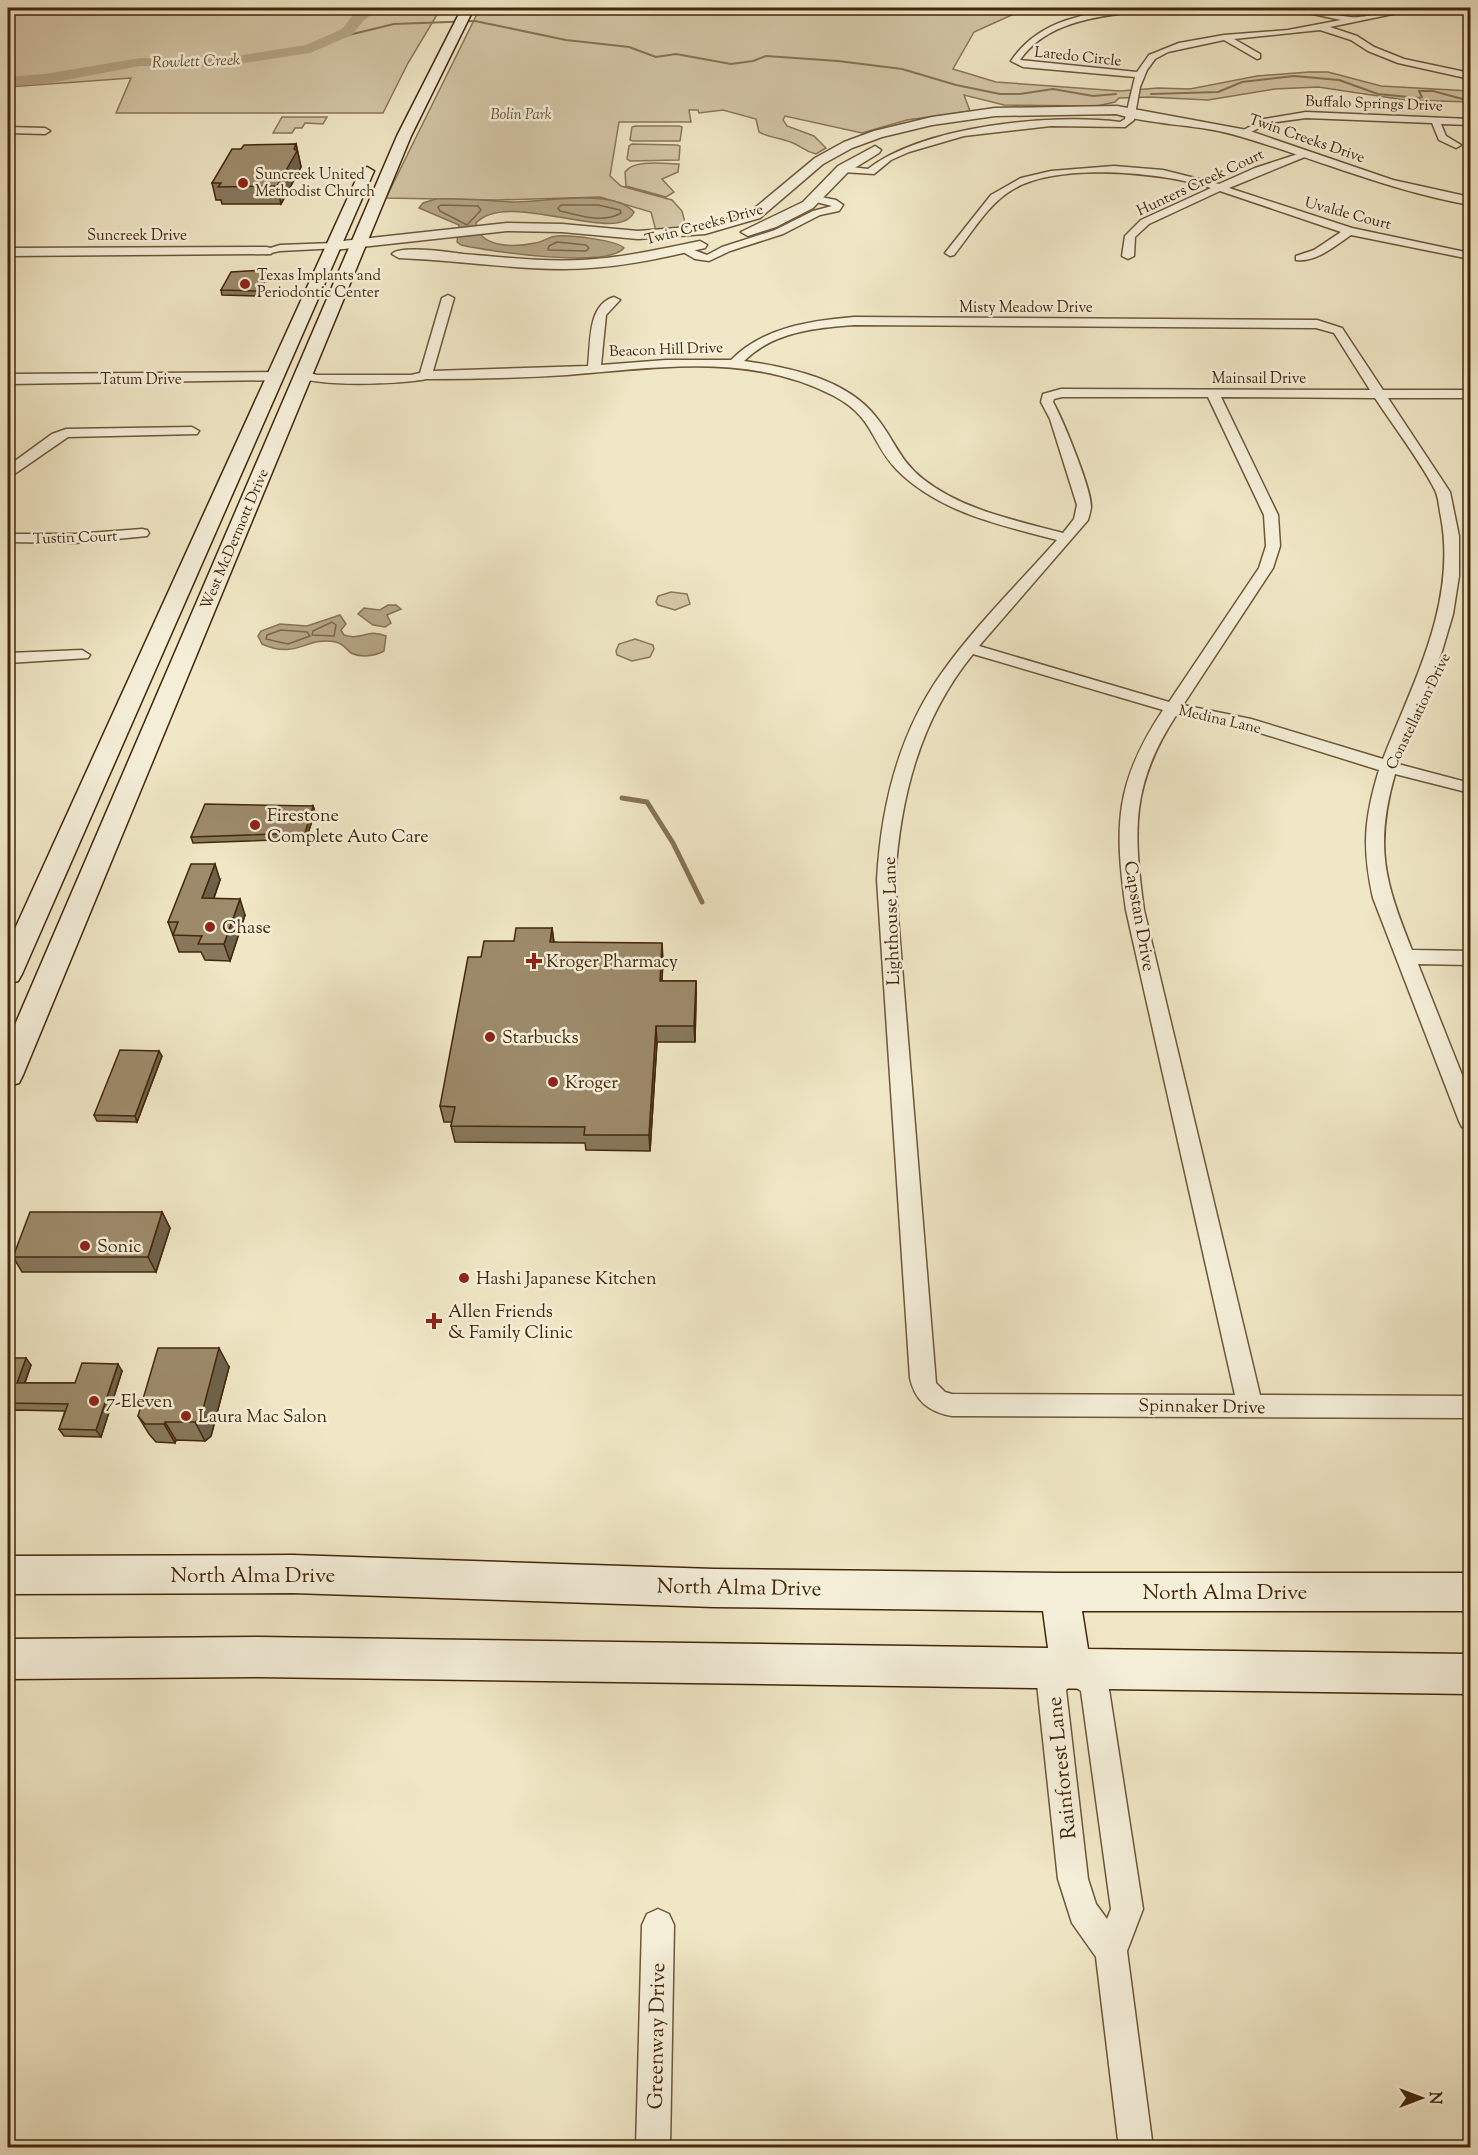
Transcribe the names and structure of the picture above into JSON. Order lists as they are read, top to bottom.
{
  "streets": {
    "main road": ["West McDermott Drive", "North Alma Drive"],
    "street": [
      "Laredo Circle",
      "Buffalo Springs Drive",
      "Twin Creeks Drive",
      "Hunters Creek Court",
      "Uvalde Court",
      "Suncreek Drive",
      "Misty Meadow Drive",
      "Beacon Hill Drive",
      "Mainsail Drive",
      "Tatum Drive",
      "Tustin Court",
      "Constellation Drive",
      "Medina Lane",
      "Capstan Drive",
      "Lighthouse Lane",
      "Spinnaker Drive",
      "Rainforest Lane",
      "Greenway Drive"
    ]
  },
  "crossings": [
    ["Buffalo Springs Drive", "Twin Creeks Drive"],
    ["Twin Creeks Drive", "Hunters Creek Court"],
    ["Twin Creeks Drive", "Suncreek Drive"],
    ["Twin Creeks Drive", "West McDermott Drive"],
    ["Hunters Creek Court", "Uvalde Court"],
    ["Suncreek Drive", "West McDermott Drive"],
    ["Misty Meadow Drive", "Beacon Hill Drive"],
    ["Misty Meadow Drive", "Mainsail Drive"],
    ["Beacon Hill Drive", "West McDermott Drive"],
    ["Beacon Hill Drive", "Lighthouse Lane"],
    ["Mainsail Drive", "Capstan Drive"],
    ["Mainsail Drive", "Lighthouse Lane"],
    ["Tatum Drive", "West McDermott Drive"],
    ["Constellation Drive", "Medina Lane"],
    ["Medina Lane", "Capstan Drive"],
    ["Medina Lane", "Lighthouse Lane"],
    ["Capstan Drive", "Spinnaker Drive"],
    ["Lighthouse Lane", "Spinnaker Drive"]
  ],
  "water": ["Rowlett Creek"],
  "parks": ["Bolin Park"],
  "places": {
    "other": [
      "Suncreek United Methodist Church",
      "Texas Implants and Periodontic Center",
      "Firestone Complete Auto Care",
      "Chase",
      "Starbucks",
      "Kroger",
      "Sonic",
      "Hashi Japanese Kitchen",
      "7-Eleven",
      "Laura Mac Salon"
    ],
    "health": ["Kroger Pharmacy", "Allen Friends & Family Clinic"]
  },
  "north": "right"
}
